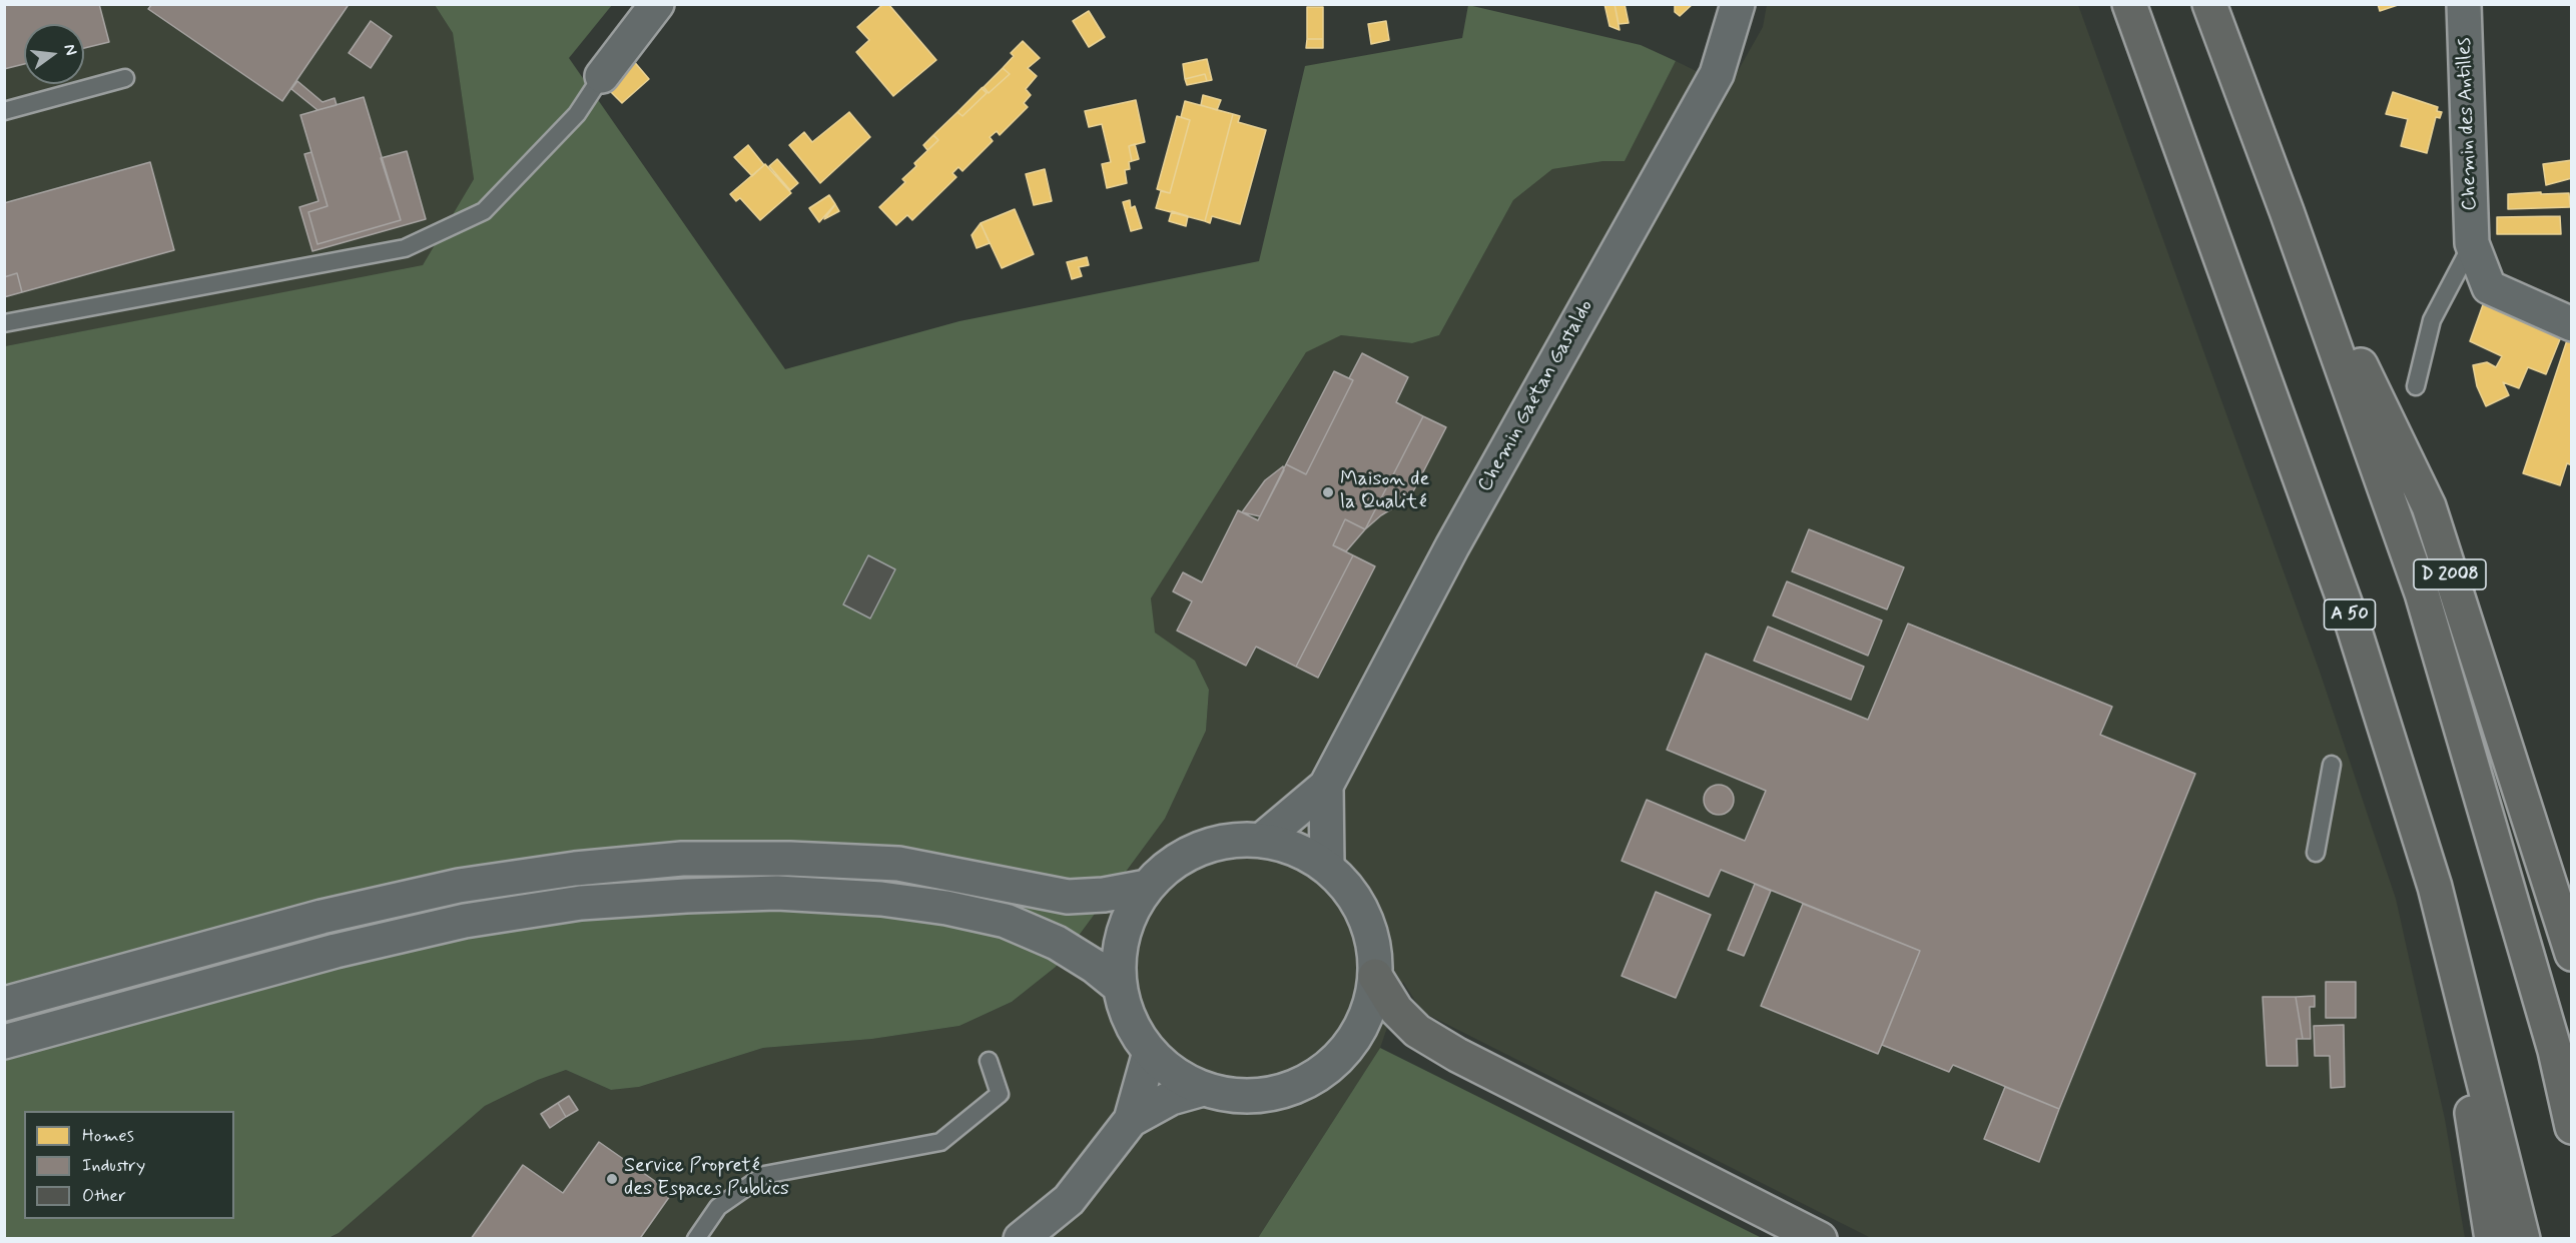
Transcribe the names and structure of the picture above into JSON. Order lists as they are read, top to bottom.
{
  "streets": {
    "highway": ["D 2008", "A 50"],
    "main road": ["Chemin des Antilles", "Chemin Gaëtan Gastaldo"]
  },
  "places": ["Maison de la Qualité", "Service Propreté des Espaces Publics"],
  "legend": ["Homes", "Industry", "Other"],
  "north": "right"
}
